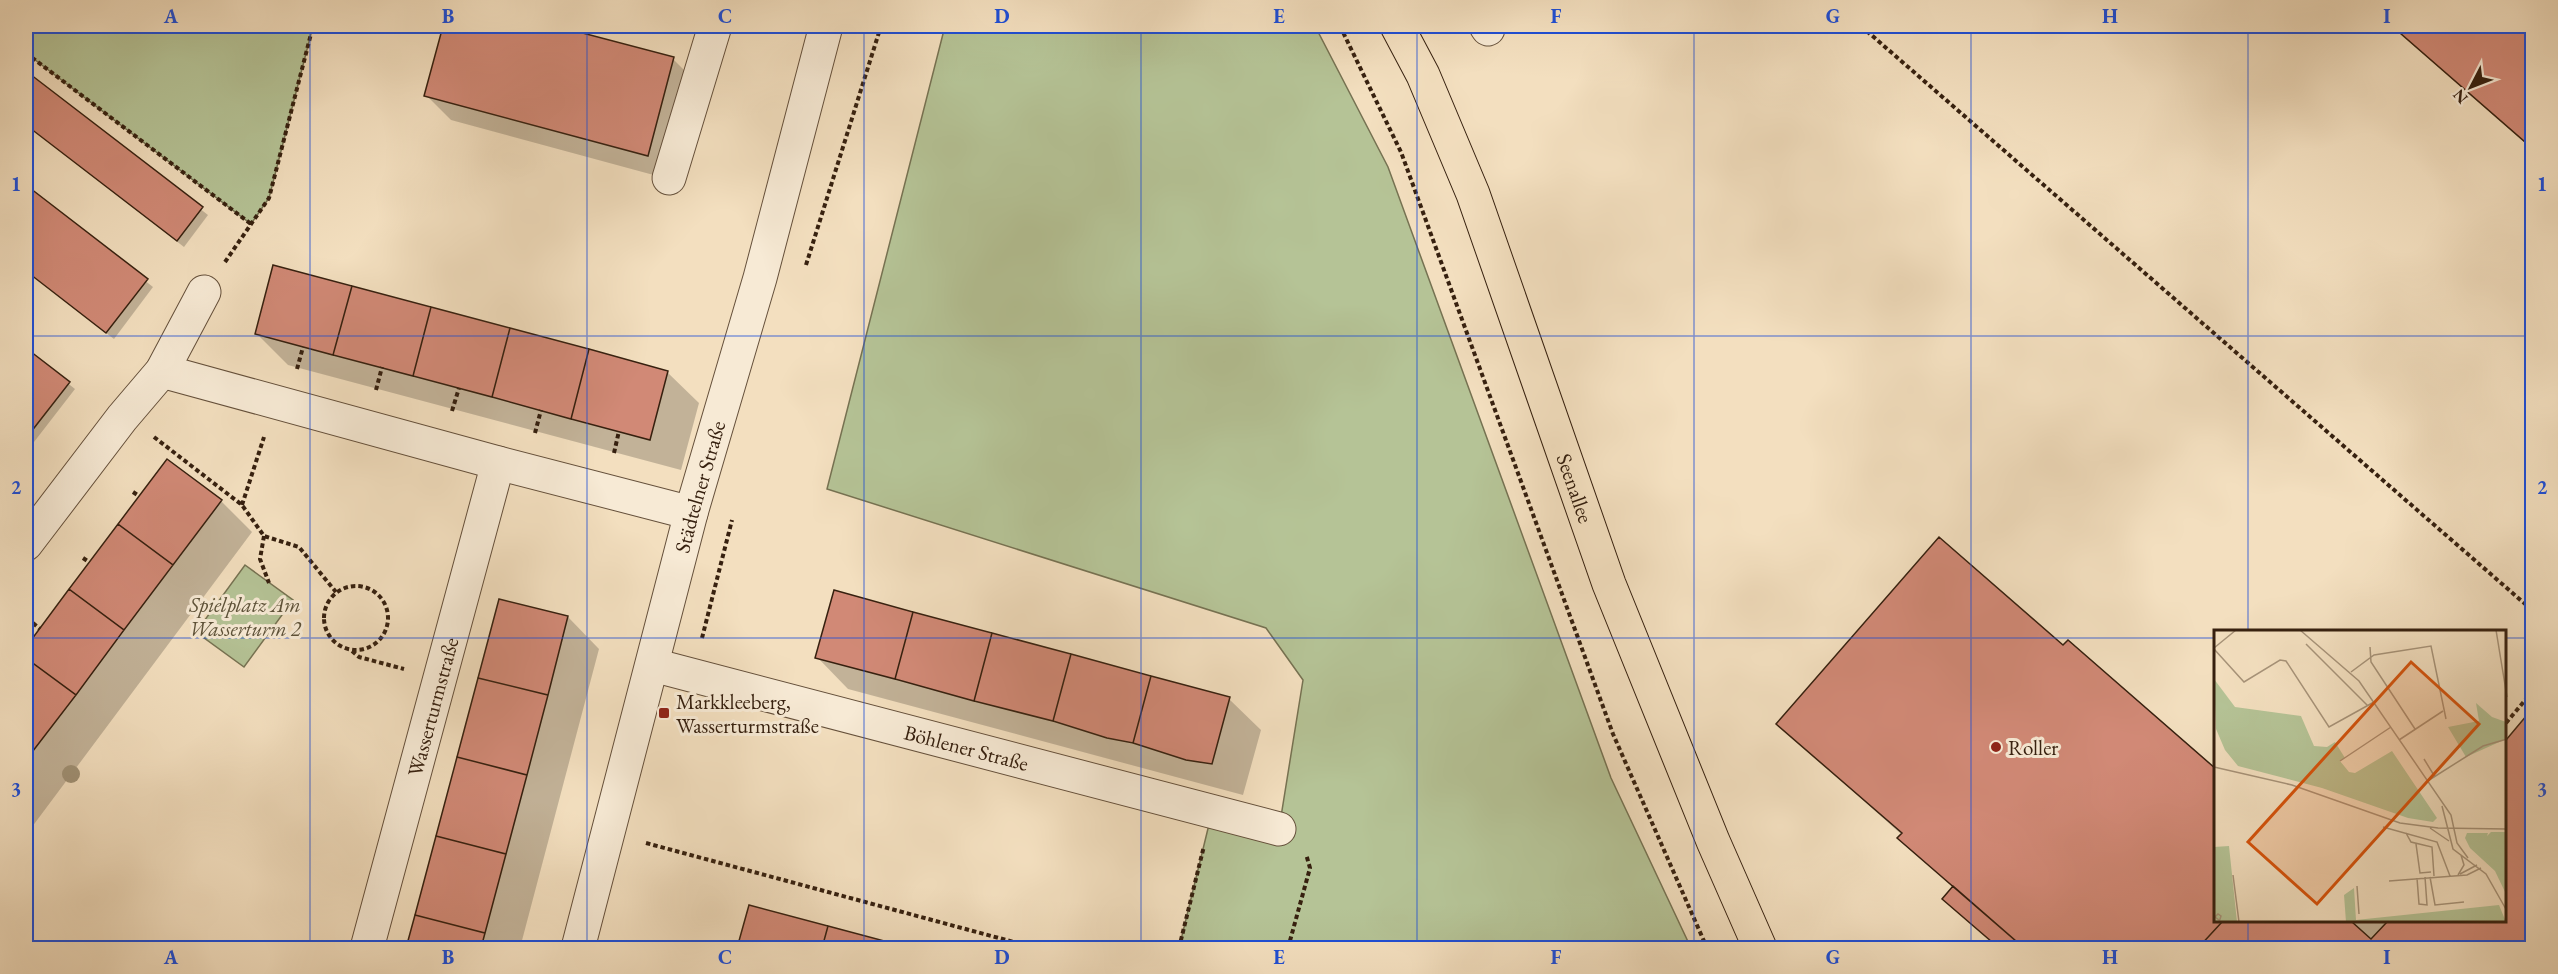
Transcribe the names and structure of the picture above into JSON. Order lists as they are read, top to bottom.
{
  "streets": {
    "main road": ["Seenallee"],
    "street": ["Städtelner Straße", "Wasserturmstraße", "Böhlener Straße"]
  },
  "crossings": [
    ["Städtelner Straße", "Böhlener Straße"]
  ],
  "parks": ["Spielplatz Am Wasserturm 2"],
  "places": {
    "transit": ["Markkleeberg, Wasserturmstraße"],
    "other": ["Roller"]
  },
  "north": "bottom left",
  "grid": {
    "columns": [
      "A",
      "B",
      "C",
      "D",
      "E",
      "F",
      "G",
      "H",
      "I"
    ],
    "rows": ["1", "2", "3"]
  }
}
